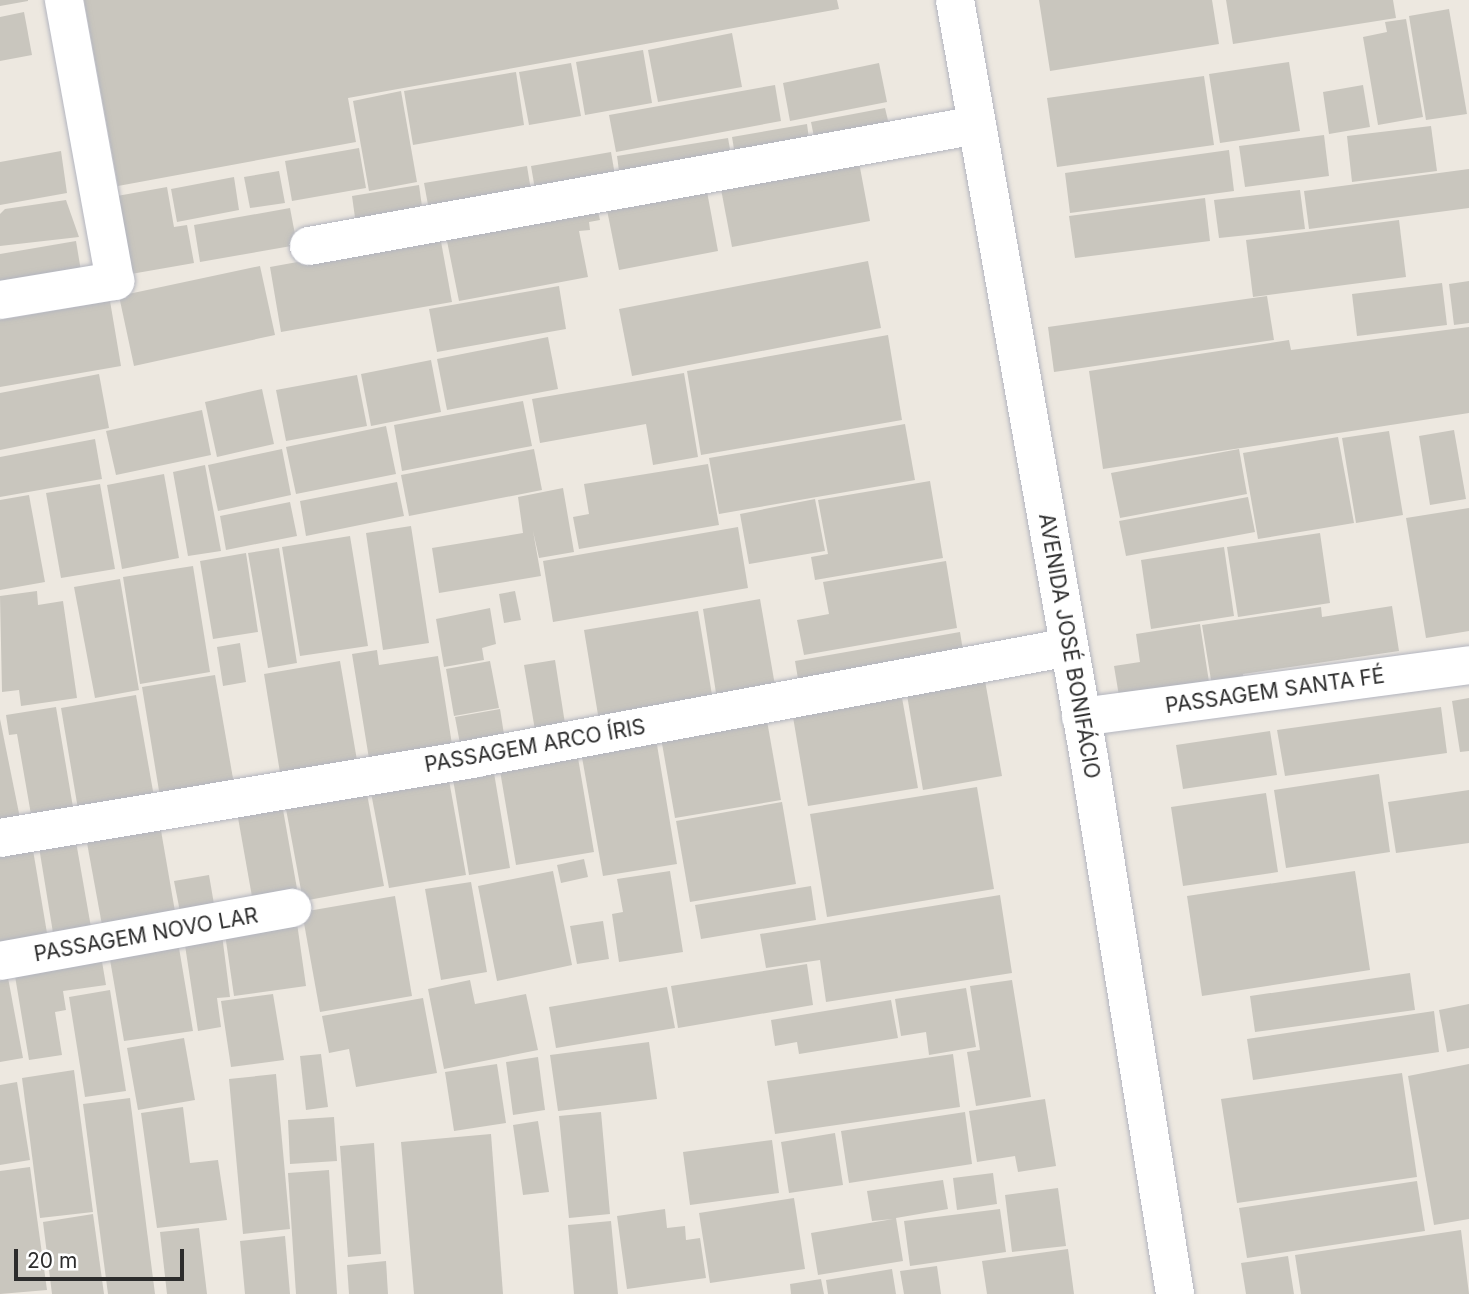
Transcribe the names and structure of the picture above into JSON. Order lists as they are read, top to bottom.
{
  "streets": {
    "street": [
      "AVENIDA JOSÉ BONIFÁCIO",
      "PASSAGEM SANTA FÉ",
      "PASSAGEM ARCO ÍRIS",
      "PASSAGEM NOVO LAR"
    ]
  },
  "crossings": [
    ["AVENIDA JOSÉ BONIFÁCIO", "PASSAGEM SANTA FÉ"],
    ["AVENIDA JOSÉ BONIFÁCIO", "PASSAGEM ARCO ÍRIS"]
  ],
  "scale_bar": "20 m"
}
